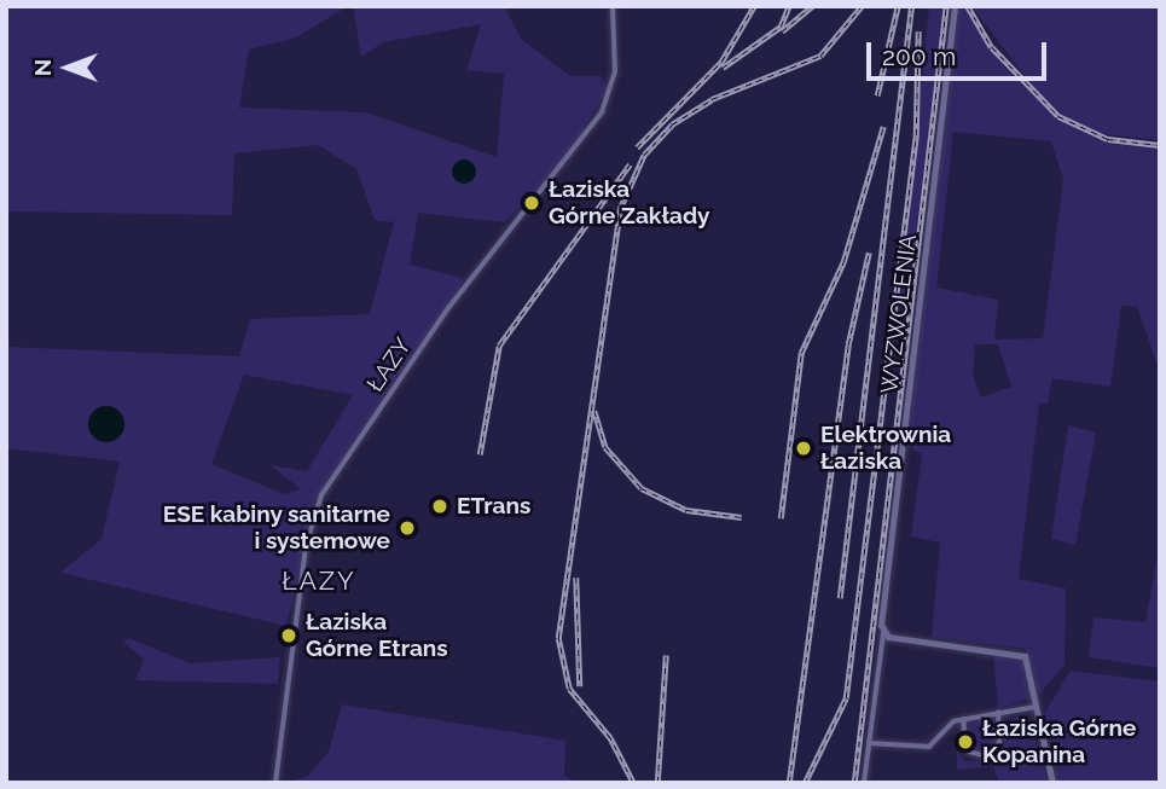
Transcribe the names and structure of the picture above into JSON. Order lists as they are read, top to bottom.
{
  "streets": {
    "street": ["WYZWOLENIA", "ŁAZY"]
  },
  "districts": ["ŁAZY"],
  "places": [
    "Łaziska Górne Zakłady",
    "Elektrownia Łaziska",
    "ETrans",
    "ESE kabiny sanitarne i systemowe",
    "Łaziska Górne Etrans",
    "Łaziska Górne Kopanina"
  ],
  "scale_bar": "200 m",
  "north": "left"
}
